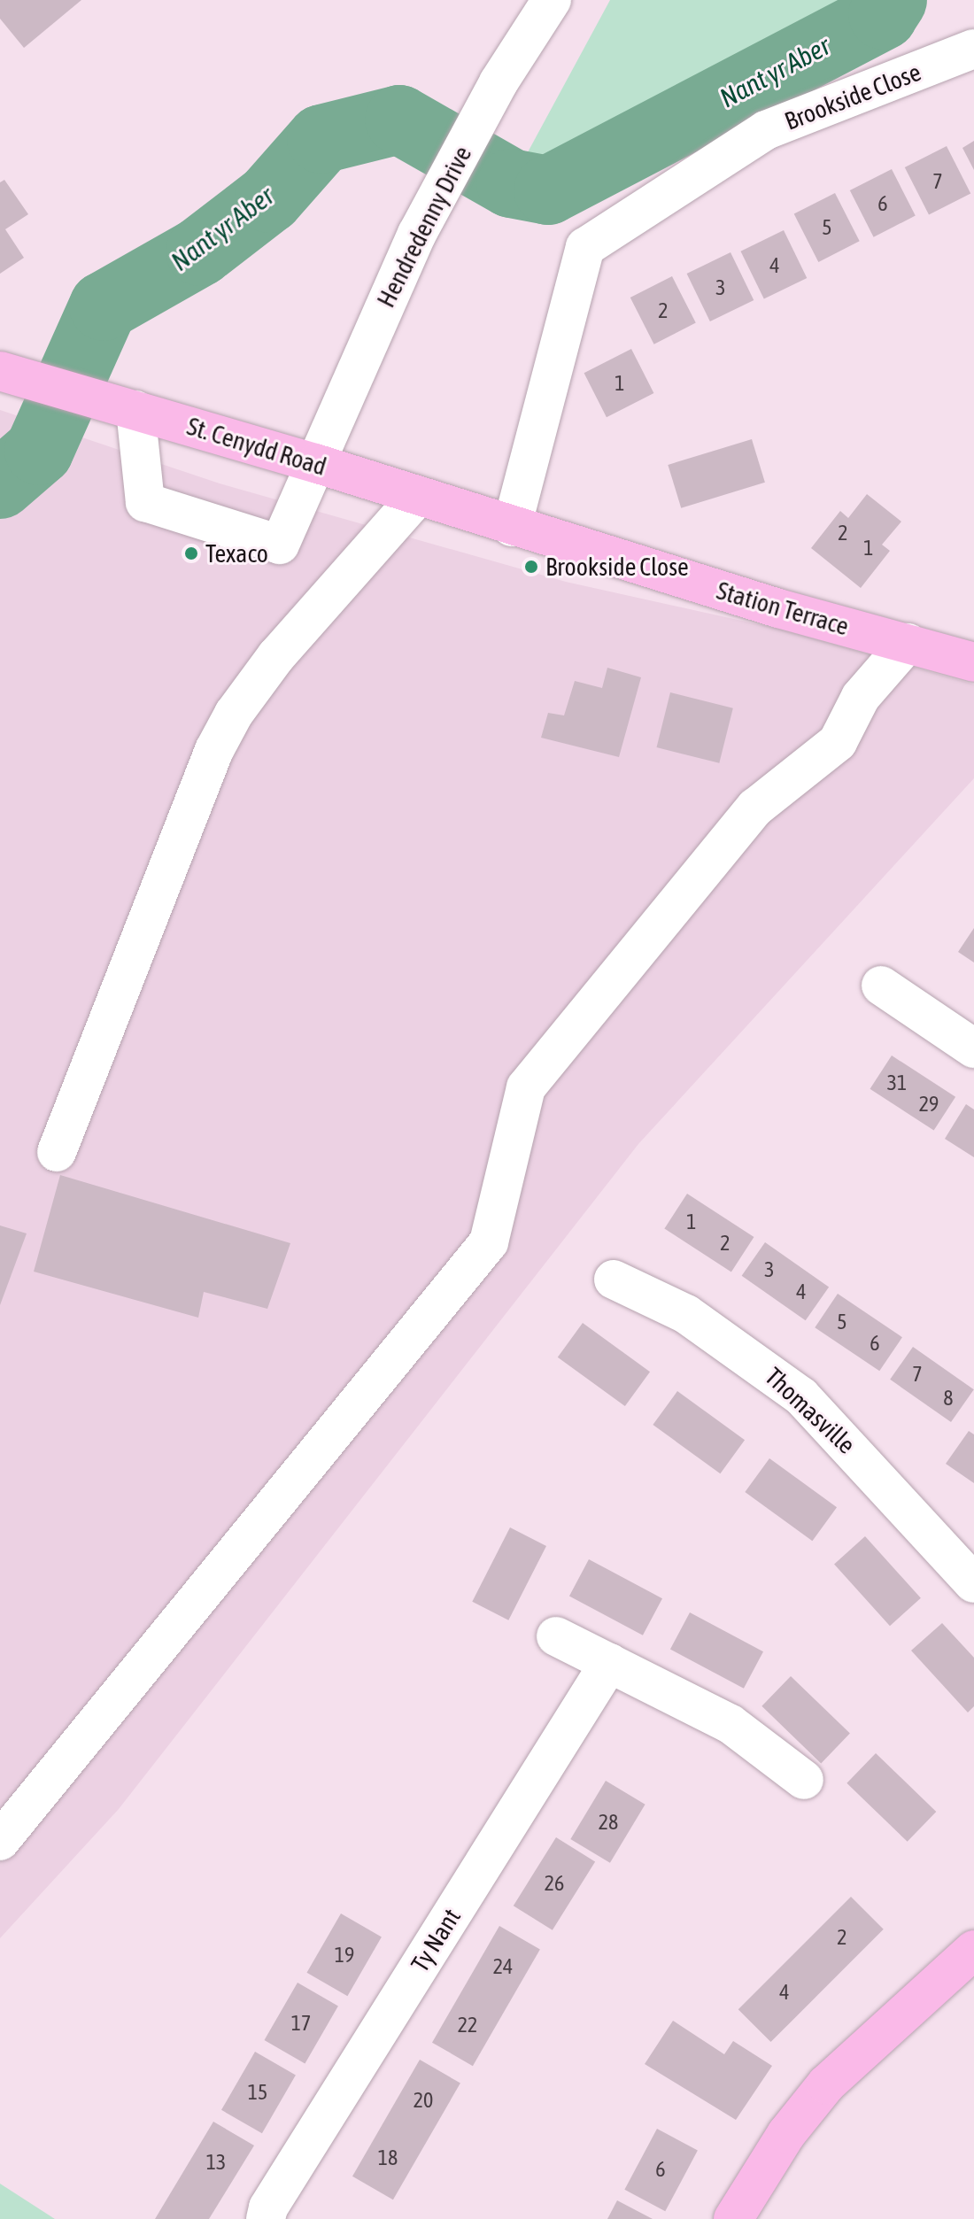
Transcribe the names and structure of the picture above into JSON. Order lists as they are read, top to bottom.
{
  "streets": {
    "main road": ["St. Cenydd Road", "Station Terrace"],
    "street": [
      "Brookside Close",
      "Hendredenny Drive",
      "Thomasville",
      "Ty Nant"
    ]
  },
  "crossings": [
    ["Brookside Close", "St. Cenydd Road"],
    ["Brookside Close", "Station Terrace"],
    ["Hendredenny Drive", "St. Cenydd Road"],
    ["St. Cenydd Road", "Station Terrace"]
  ],
  "water": ["Nant yr Aber"],
  "places": ["Texaco", "Brookside Close"],
  "house_numbers": [
    "7",
    "6",
    "5",
    "4",
    "3",
    "2",
    "1",
    "2",
    "1",
    "31",
    "29",
    "1",
    "2",
    "3",
    "4",
    "5",
    "6",
    "7",
    "8",
    "28",
    "26",
    "2",
    "19",
    "24",
    "4",
    "17",
    "22",
    "15",
    "20",
    "18",
    "13",
    "6"
  ]
}
